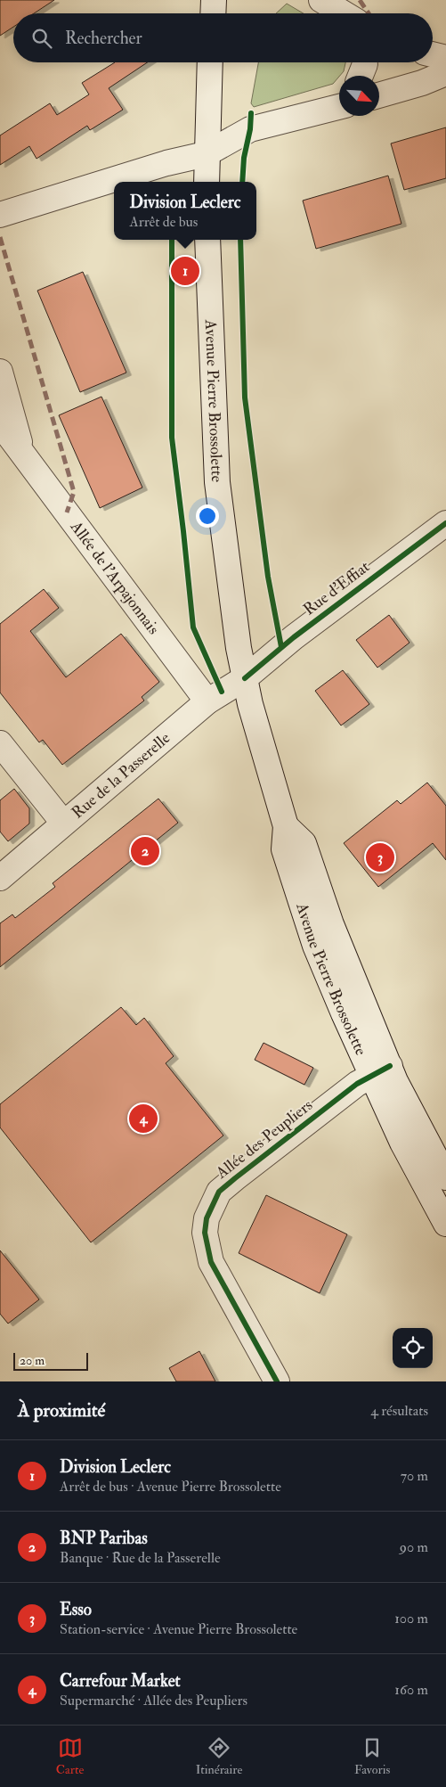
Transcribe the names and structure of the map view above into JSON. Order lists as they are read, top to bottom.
{
  "streets": {
    "street": [
      "Avenue Pierre Brossolette",
      "Allée de l'Arpajonnais",
      "Rue d'Effiat",
      "Rue de la Passerelle",
      "Allée des Peupliers"
    ]
  },
  "crossings": [
    ["Avenue Pierre Brossolette", "Rue d'Effiat"],
    ["Avenue Pierre Brossolette", "Rue de la Passerelle"],
    ["Avenue Pierre Brossolette", "Allée des Peupliers"],
    ["Allée de l'Arpajonnais", "Rue de la Passerelle"],
    ["Rue d'Effiat", "Rue de la Passerelle"]
  ],
  "scale_bar": "20 m",
  "north": "bottom right",
  "page": {
    "search": "Rechercher",
    "popup": ["Division Leclerc", "Arrêt de bus"],
    "pins": [
      "1",
      "2",
      "3",
      "4"
    ],
    "scale": "20 m",
    "heading": ["À proximité", "4 résultats"],
    "list": [
      {
        "mark": "1",
        "name": "Division Leclerc",
        "note": "Arrêt de bus · Avenue Pierre Brossolette",
        "value": "70 m"
      },
      {
        "mark": "2",
        "name": "BNP Paribas",
        "note": "Banque · Rue de la Passerelle",
        "value": "90 m"
      },
      {
        "mark": "3",
        "name": "Esso",
        "note": "Station-service · Avenue Pierre Brossolette",
        "value": "100 m"
      },
      {
        "mark": "4",
        "name": "Carrefour Market",
        "note": "Supermarché · Allée des Peupliers",
        "value": "160 m"
      }
    ],
    "nav": ["Carte", "Itinéraire", "Favoris"]
  }
}
